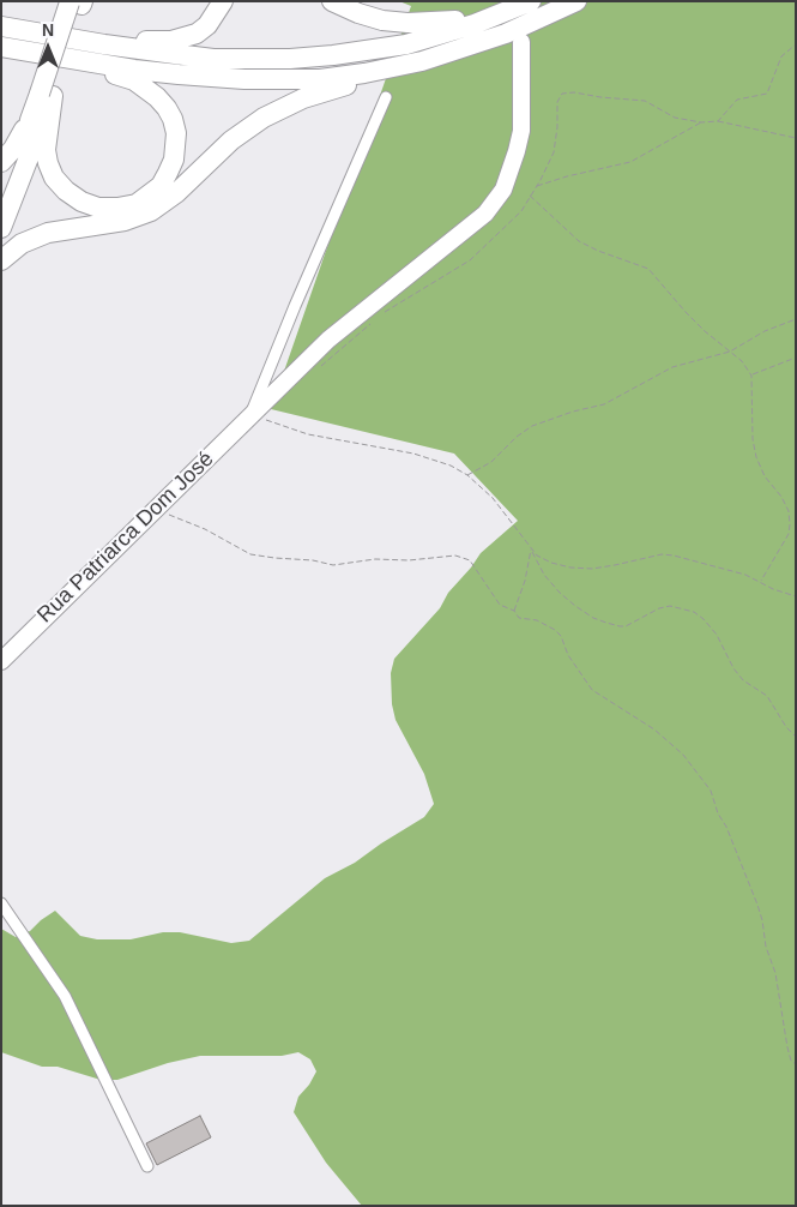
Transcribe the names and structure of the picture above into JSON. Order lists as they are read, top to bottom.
{
  "streets": {
    "main road": ["Rua Patriarca Dom José"]
  },
  "north": "top"
}
